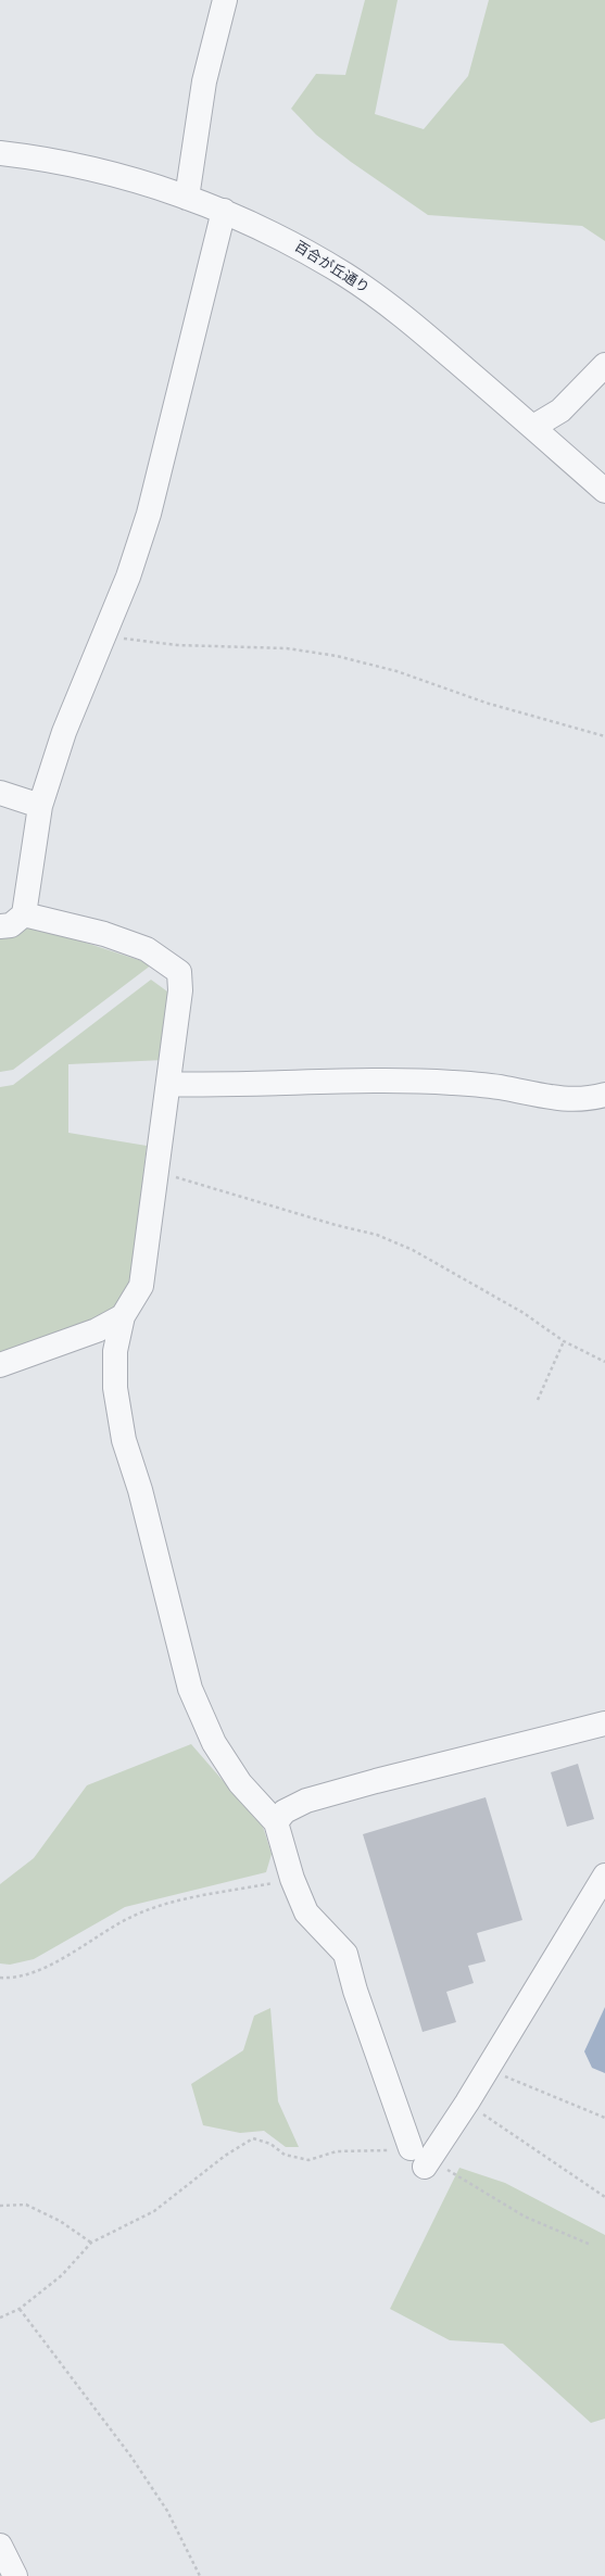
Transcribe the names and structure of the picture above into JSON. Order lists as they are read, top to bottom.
{
  "streets": {
    "street": ["百合が丘通り"]
  }
}
